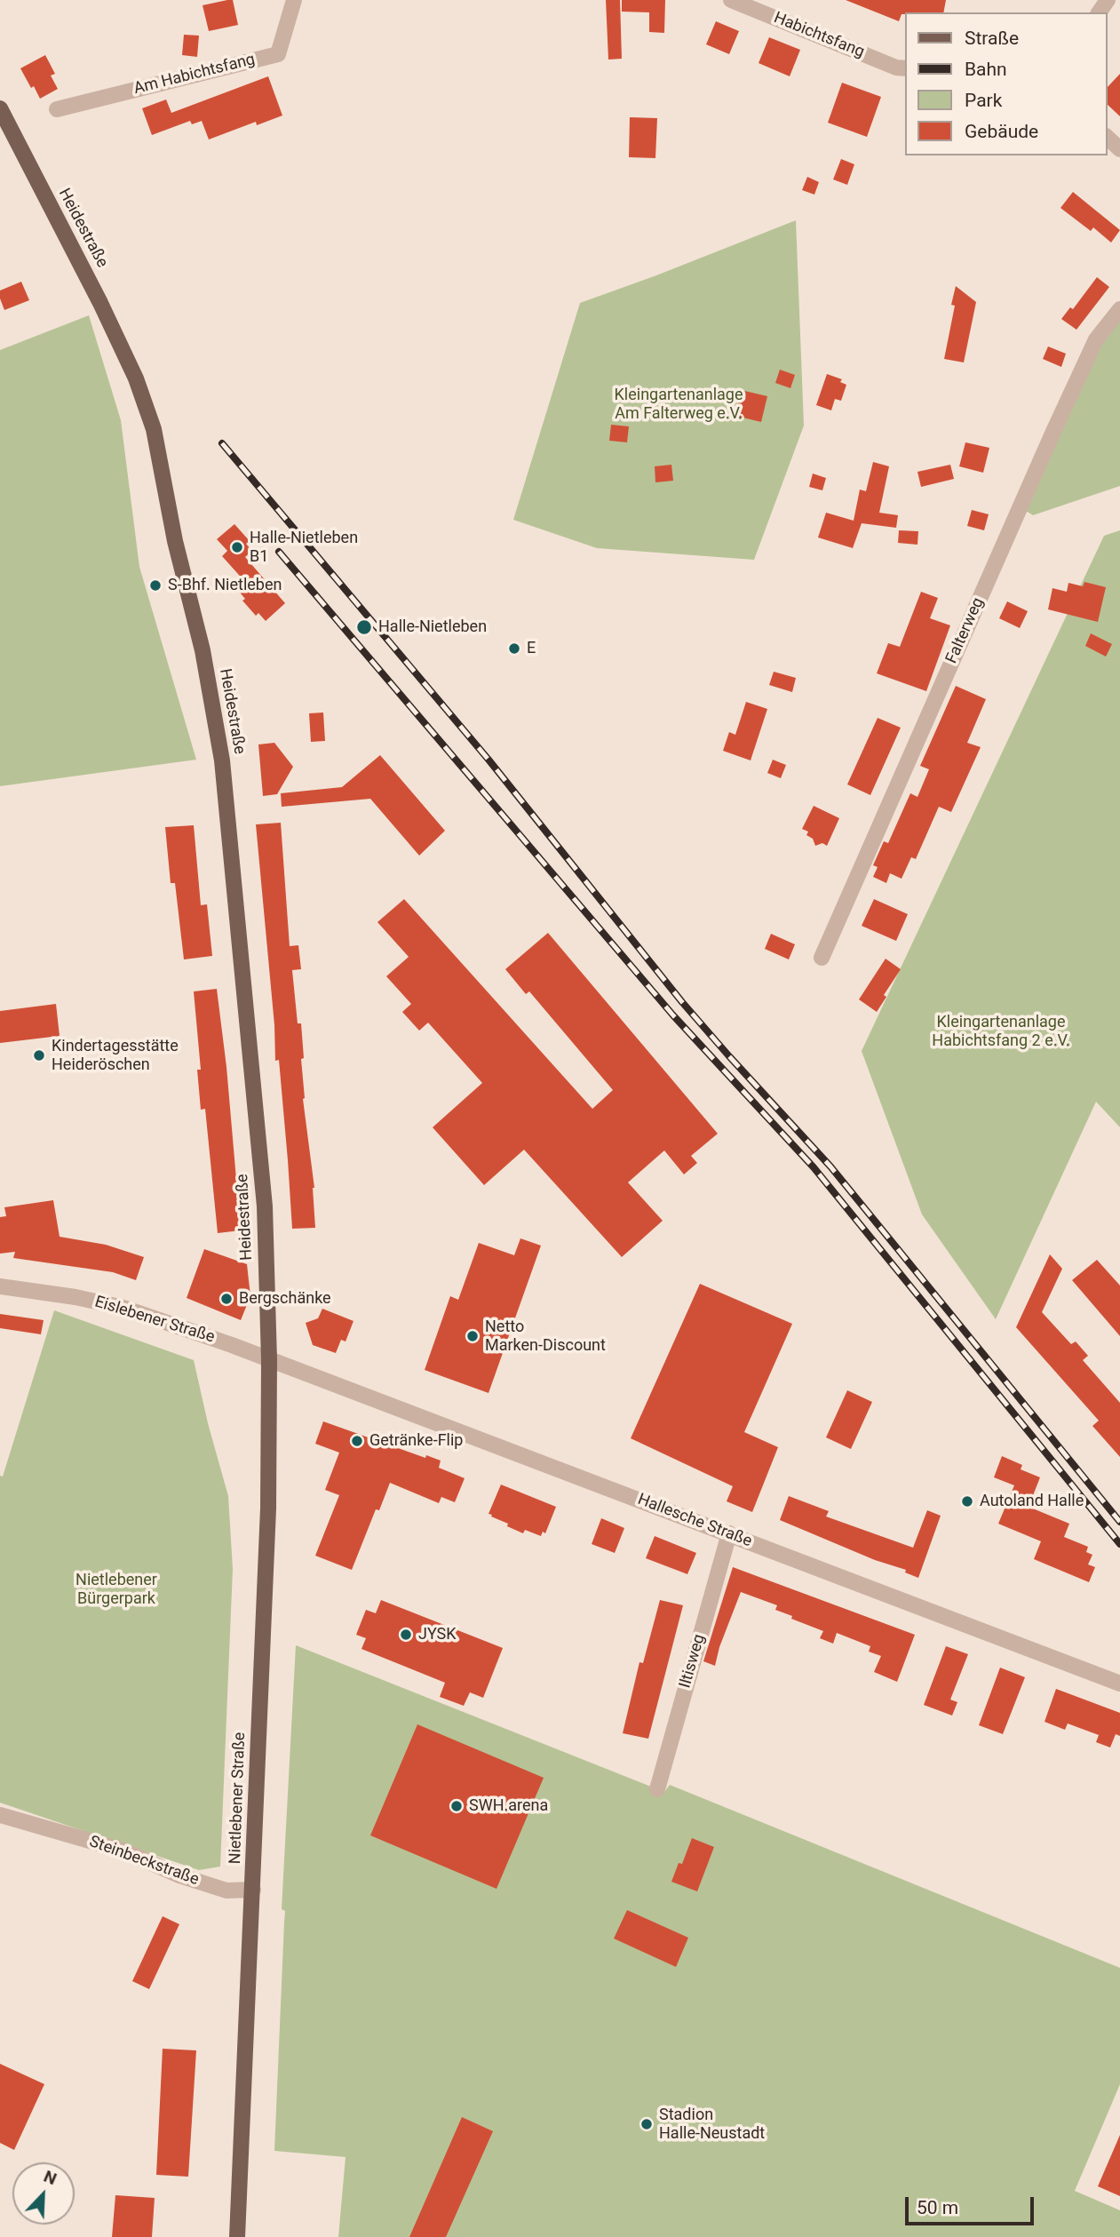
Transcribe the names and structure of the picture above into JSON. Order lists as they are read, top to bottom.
{
  "streets": {
    "main road": ["Heidestraße", "Nietlebener Straße"],
    "street": [
      "Habichtsfang",
      "Am Habichtsfang",
      "Falterweg",
      "Eislebener Straße",
      "Hallesche Straße",
      "Iltisweg",
      "Steinbeckstraße"
    ]
  },
  "crossings": [
    ["Heidestraße", "Eislebener Straße"],
    ["Heidestraße", "Hallesche Straße"],
    ["Heidestraße", "Nietlebener Straße"],
    ["Eislebener Straße", "Hallesche Straße"],
    ["Eislebener Straße", "Nietlebener Straße"],
    ["Hallesche Straße", "Iltisweg"],
    ["Hallesche Straße", "Nietlebener Straße"],
    ["Nietlebener Straße", "Steinbeckstraße"]
  ],
  "parks": ["Kleingartenanlage Am Falterweg e.V.", "Kleingartenanlage Habichtsfang 2 e.V.", "Nietlebener Bürgerpark"],
  "places": [
    "Halle-Nietleben B1",
    "S-Bhf. Nietleben",
    "Halle-Nietleben",
    "E",
    "Kindertagesstätte Heideröschen",
    "Bergschänke",
    "Netto Marken-Discount",
    "Getränke-Flip",
    "Autoland Halle",
    "JYSK",
    "SWH.arena",
    "Stadion Halle-Neustadt"
  ],
  "legend": [
    "Straße",
    "Bahn",
    "Park",
    "Gebäude"
  ],
  "scale_bar": "50 m",
  "north": "top right"
}
